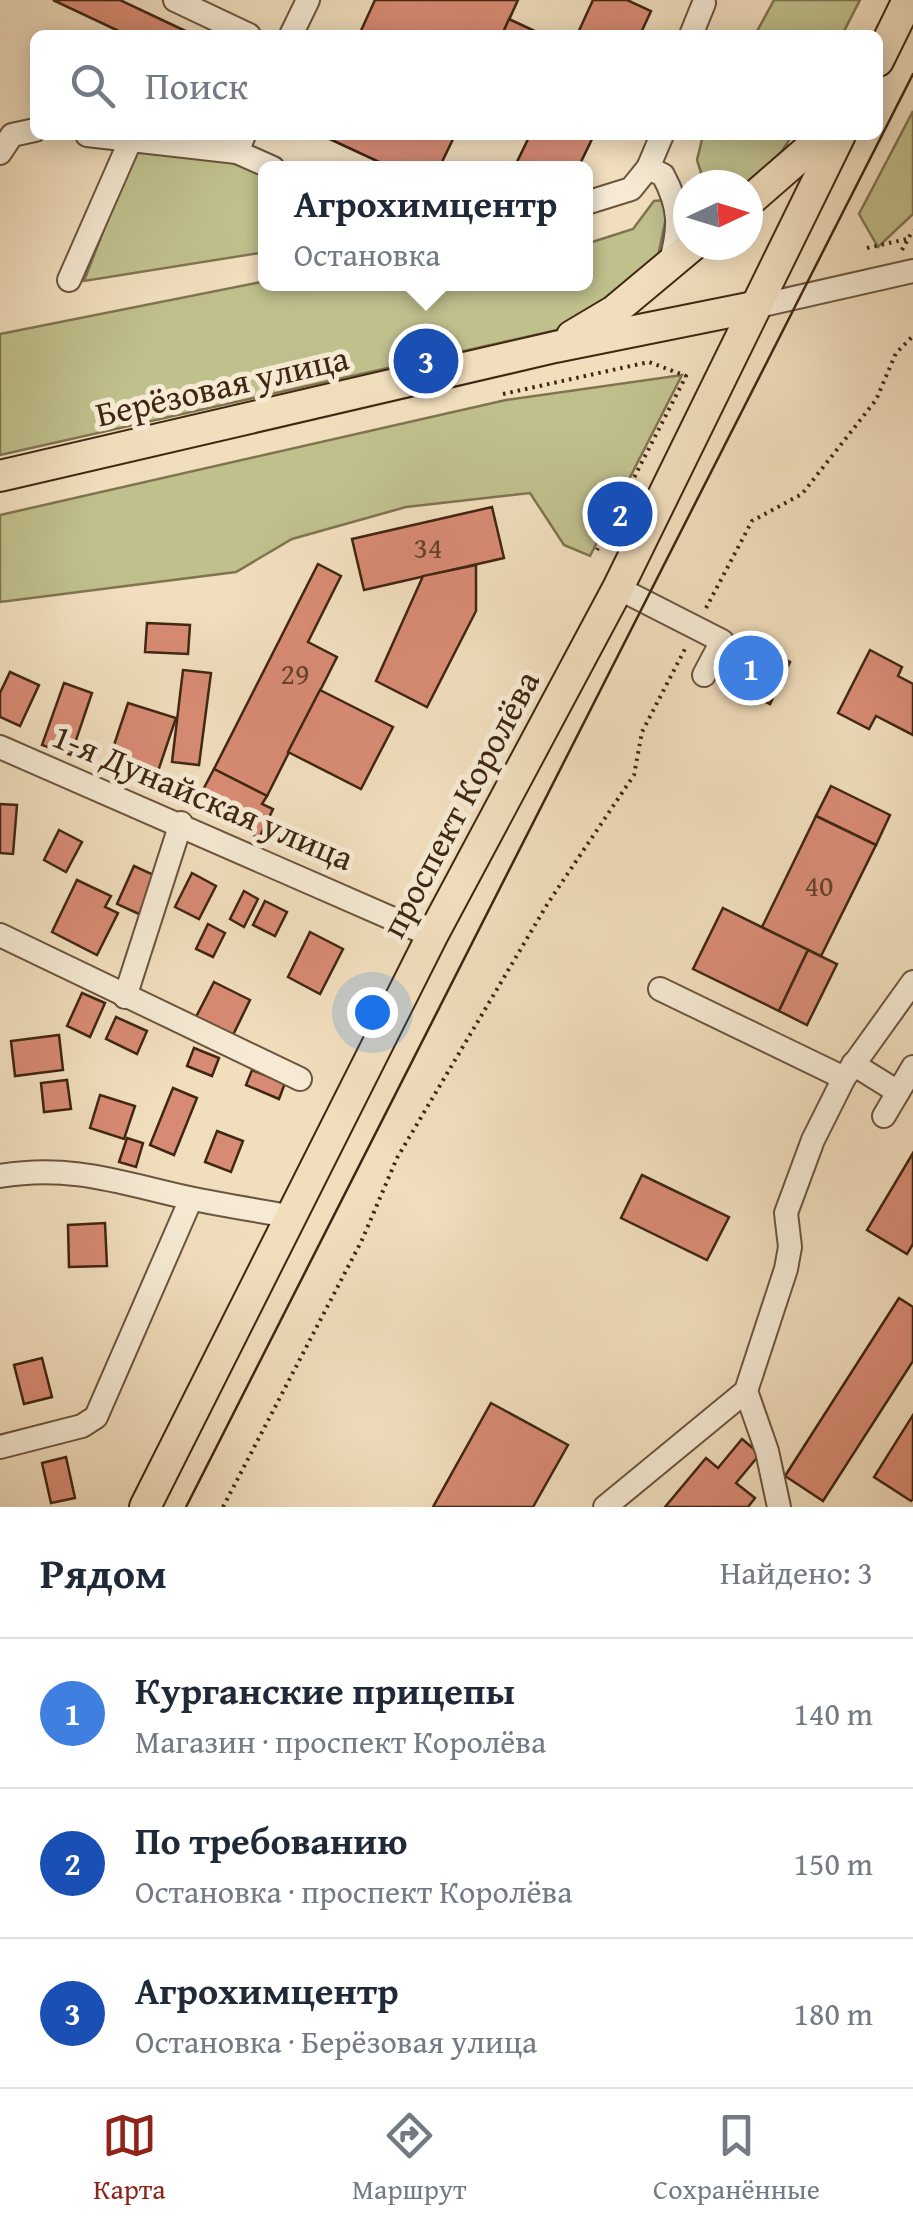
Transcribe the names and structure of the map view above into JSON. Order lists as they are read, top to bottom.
{
  "streets": {
    "main road": ["Берёзовая улица", "проспект Королёва"],
    "street": ["1-я Дунайская улица"]
  },
  "crossings": [
    ["Берёзовая улица", "проспект Королёва"],
    ["1-я Дунайская улица", "проспект Королёва"]
  ],
  "house_numbers": ["34", "29", "40"],
  "north": "right",
  "page": {
    "search": "Поиск",
    "popup": ["Агрохимцентр", "Остановка"],
    "pins": ["3", "2", "1"],
    "heading": ["Рядом", "Найдено: 3"],
    "list": [
      {
        "mark": "1",
        "name": "Курганские прицепы",
        "note": "Магазин · проспект Королёва",
        "value": "140 m"
      },
      {
        "mark": "2",
        "name": "По требованию",
        "note": "Остановка · проспект Королёва",
        "value": "150 m"
      },
      {
        "mark": "3",
        "name": "Агрохимцентр",
        "note": "Остановка · Берёзовая улица",
        "value": "180 m"
      }
    ],
    "nav": ["Карта", "Маршрут", "Сохранённые"]
  }
}
